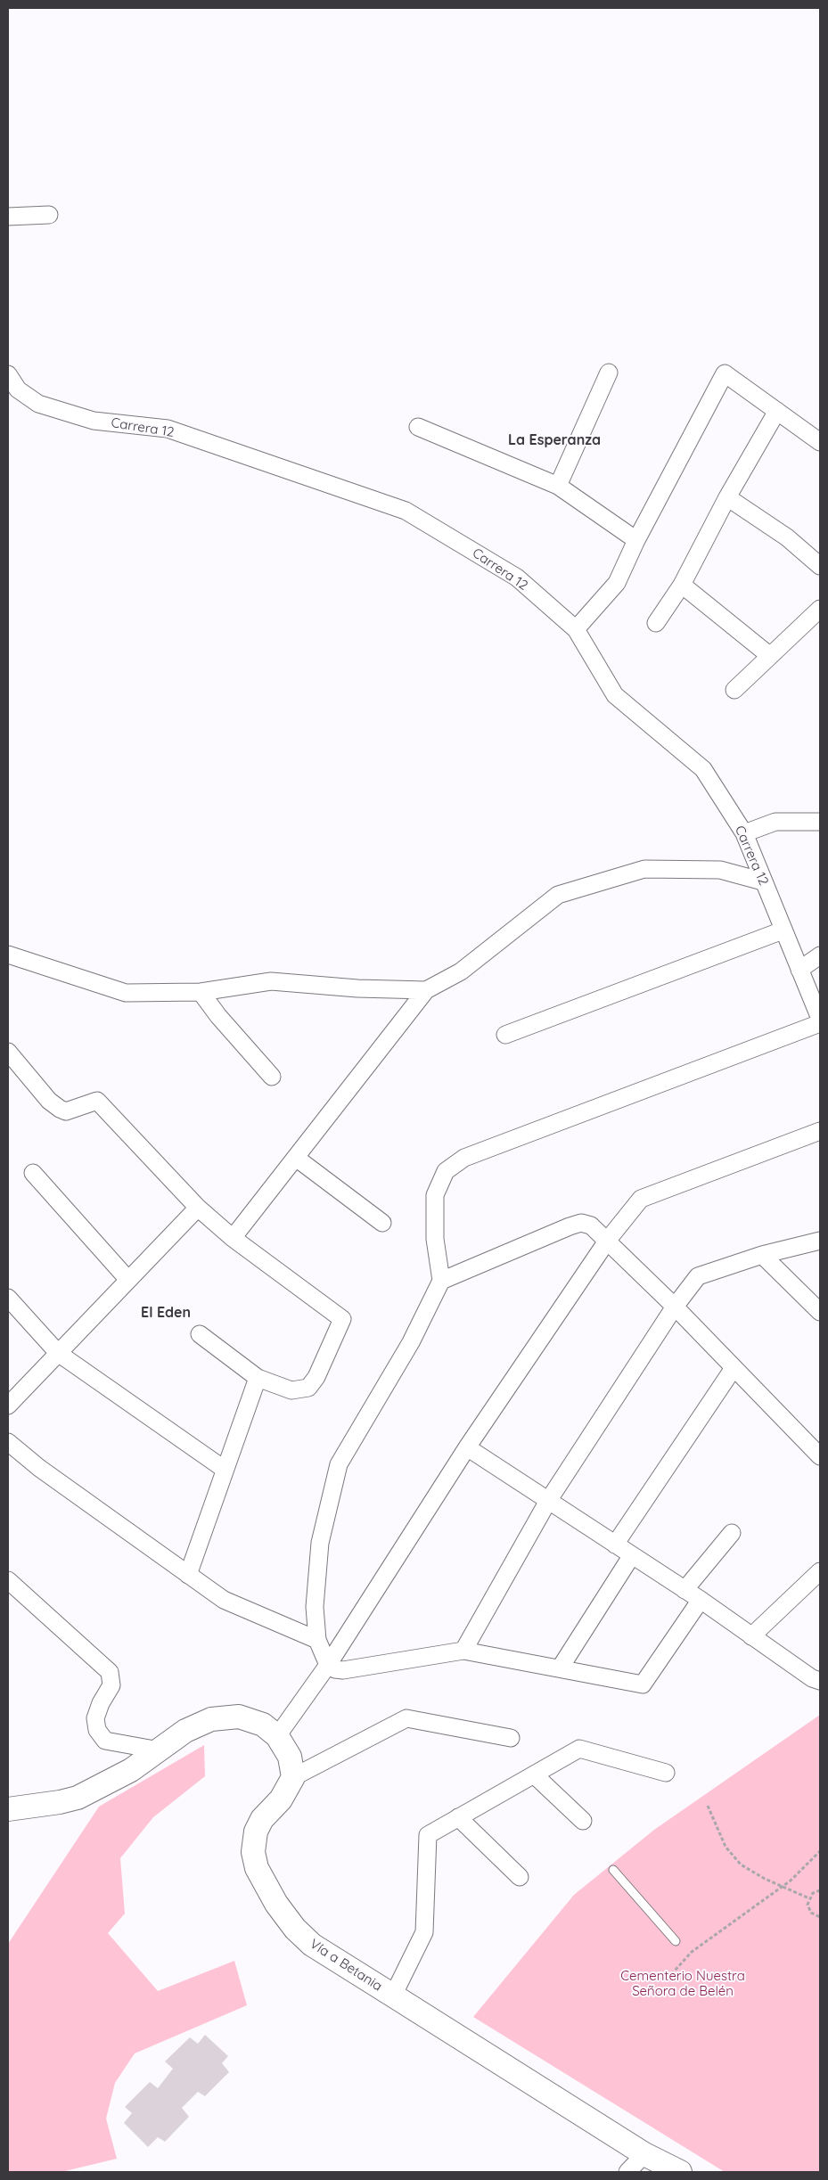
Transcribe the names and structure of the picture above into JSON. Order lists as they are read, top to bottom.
{
  "streets": {
    "street": ["Carrera 12", "Vía a Betania"]
  },
  "districts": ["La Esperanza", "El Eden"],
  "parks": ["Cementerio Nuestra Señora de Belén"]
}
